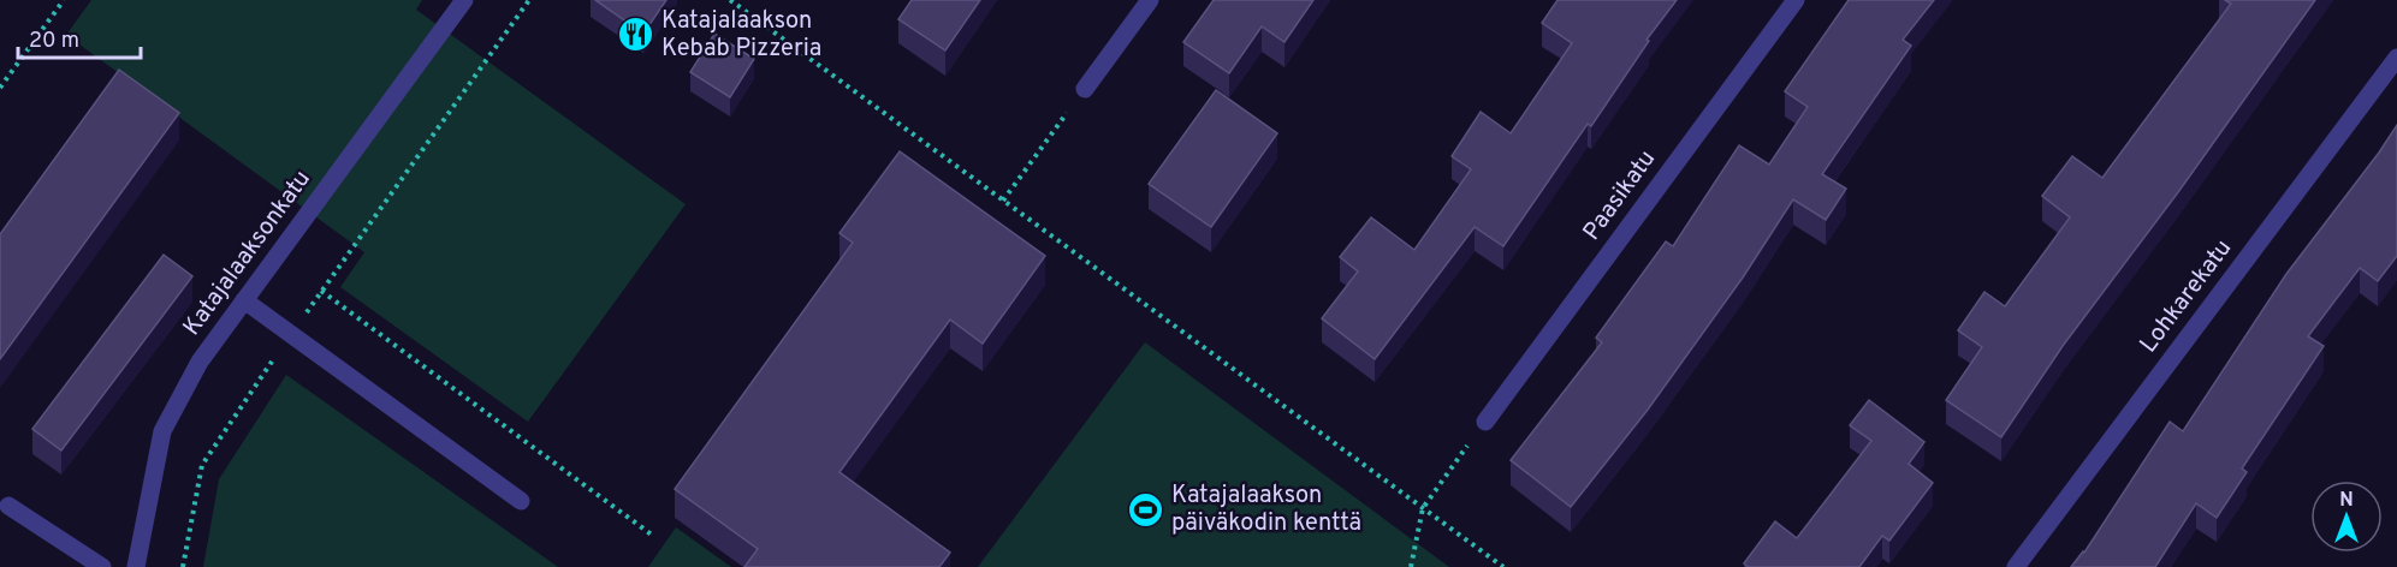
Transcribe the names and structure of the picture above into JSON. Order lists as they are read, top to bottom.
{
  "streets": {
    "street": ["Paasikatu", "Katajalaaksonkatu", "Lohkarekatu"]
  },
  "places": {
    "restaurant": ["Katajalaakson Kebab Pizzeria"],
    "sports": ["Katajalaakson päiväkodin kenttä"]
  },
  "scale_bar": "20 m",
  "north": "top"
}
